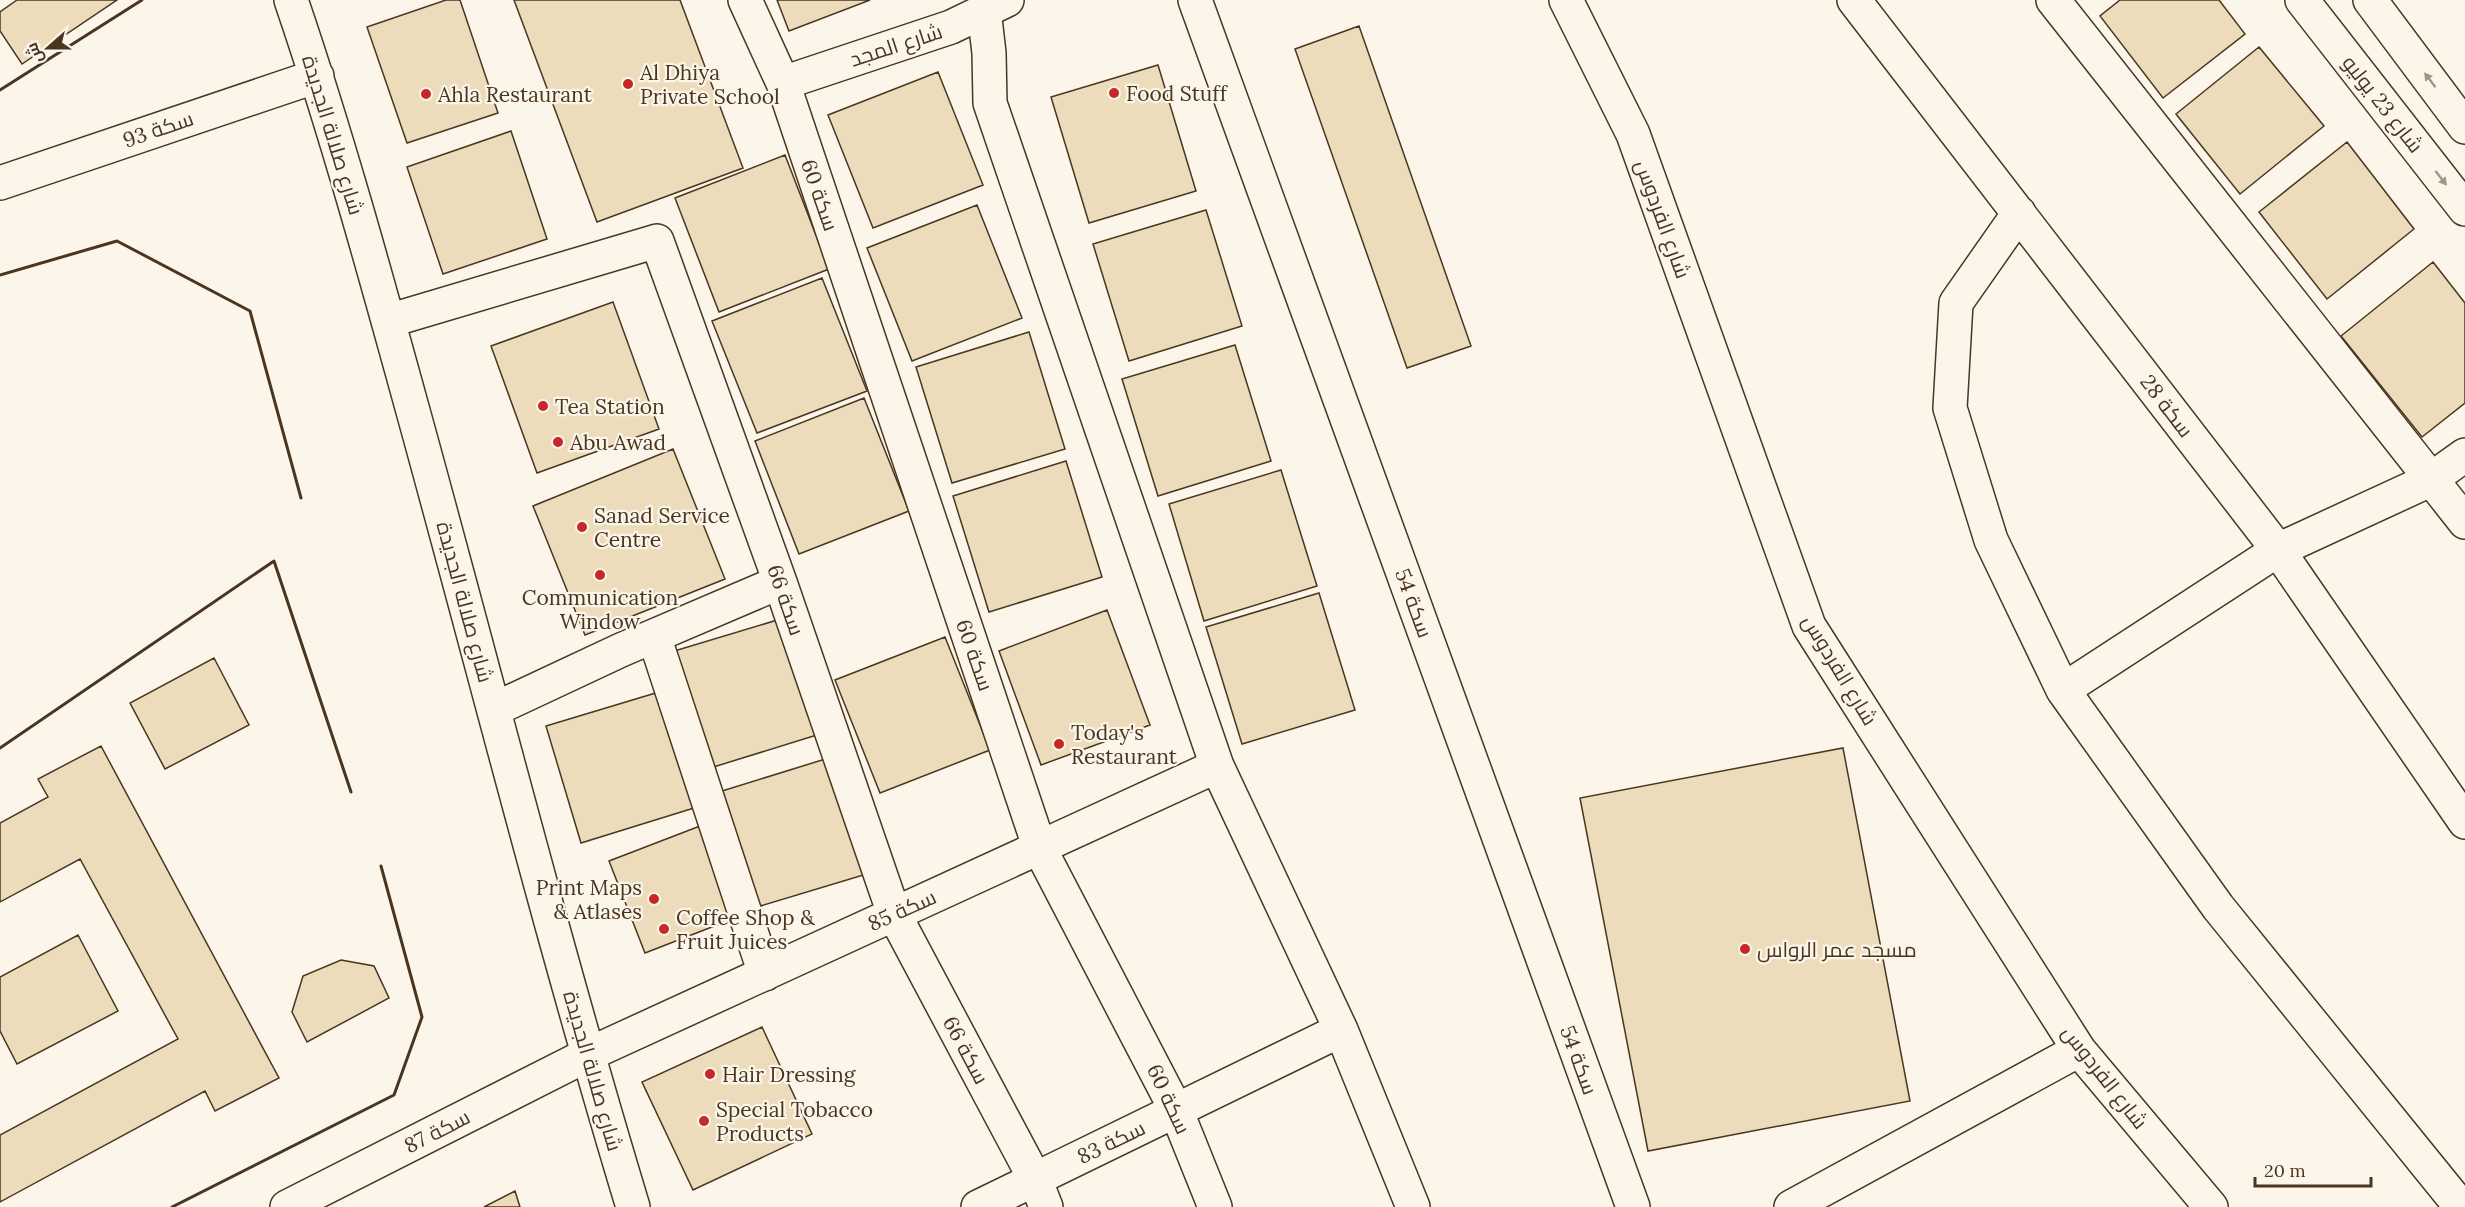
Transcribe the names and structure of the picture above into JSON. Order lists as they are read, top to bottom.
{
  "streets": {
    "street": [
      "شارع المجد",
      "شارع 23 يوليو",
      "سكة 93",
      "شارع صلالة الجديدة",
      "سكة 60",
      "شارع الفردوس",
      "سكة 28",
      "سكة 66",
      "سكة 54",
      "سكة 85",
      "سكة 87",
      "سكة 83"
    ]
  },
  "crossings": [
    ["شارع المجد", "سكة 60"],
    ["سكة 93", "شارع صلالة الجديدة"],
    ["شارع صلالة الجديدة", "سكة 66"],
    ["شارع صلالة الجديدة", "سكة 85"],
    ["شارع صلالة الجديدة", "سكة 87"],
    ["سكة 60", "سكة 85"],
    ["سكة 60", "سكة 83"],
    ["سكة 66", "سكة 85"],
    ["سكة 66", "سكة 83"],
    ["سكة 85", "سكة 87"]
  ],
  "places": [
    "Al Dhiya Private School",
    "Food Stuff",
    "Ahla Restaurant",
    "Tea Station",
    "Abu Awad",
    "Sanad Service Centre",
    "Communication Window",
    "Today's Restaurant",
    "Print Maps & Atlases",
    "Coffee Shop & Fruit Juices",
    "مسجد عمر الرواس",
    "Hair Dressing",
    "Special Tobacco Products"
  ],
  "scale_bar": "20 m",
  "north": "left"
}
